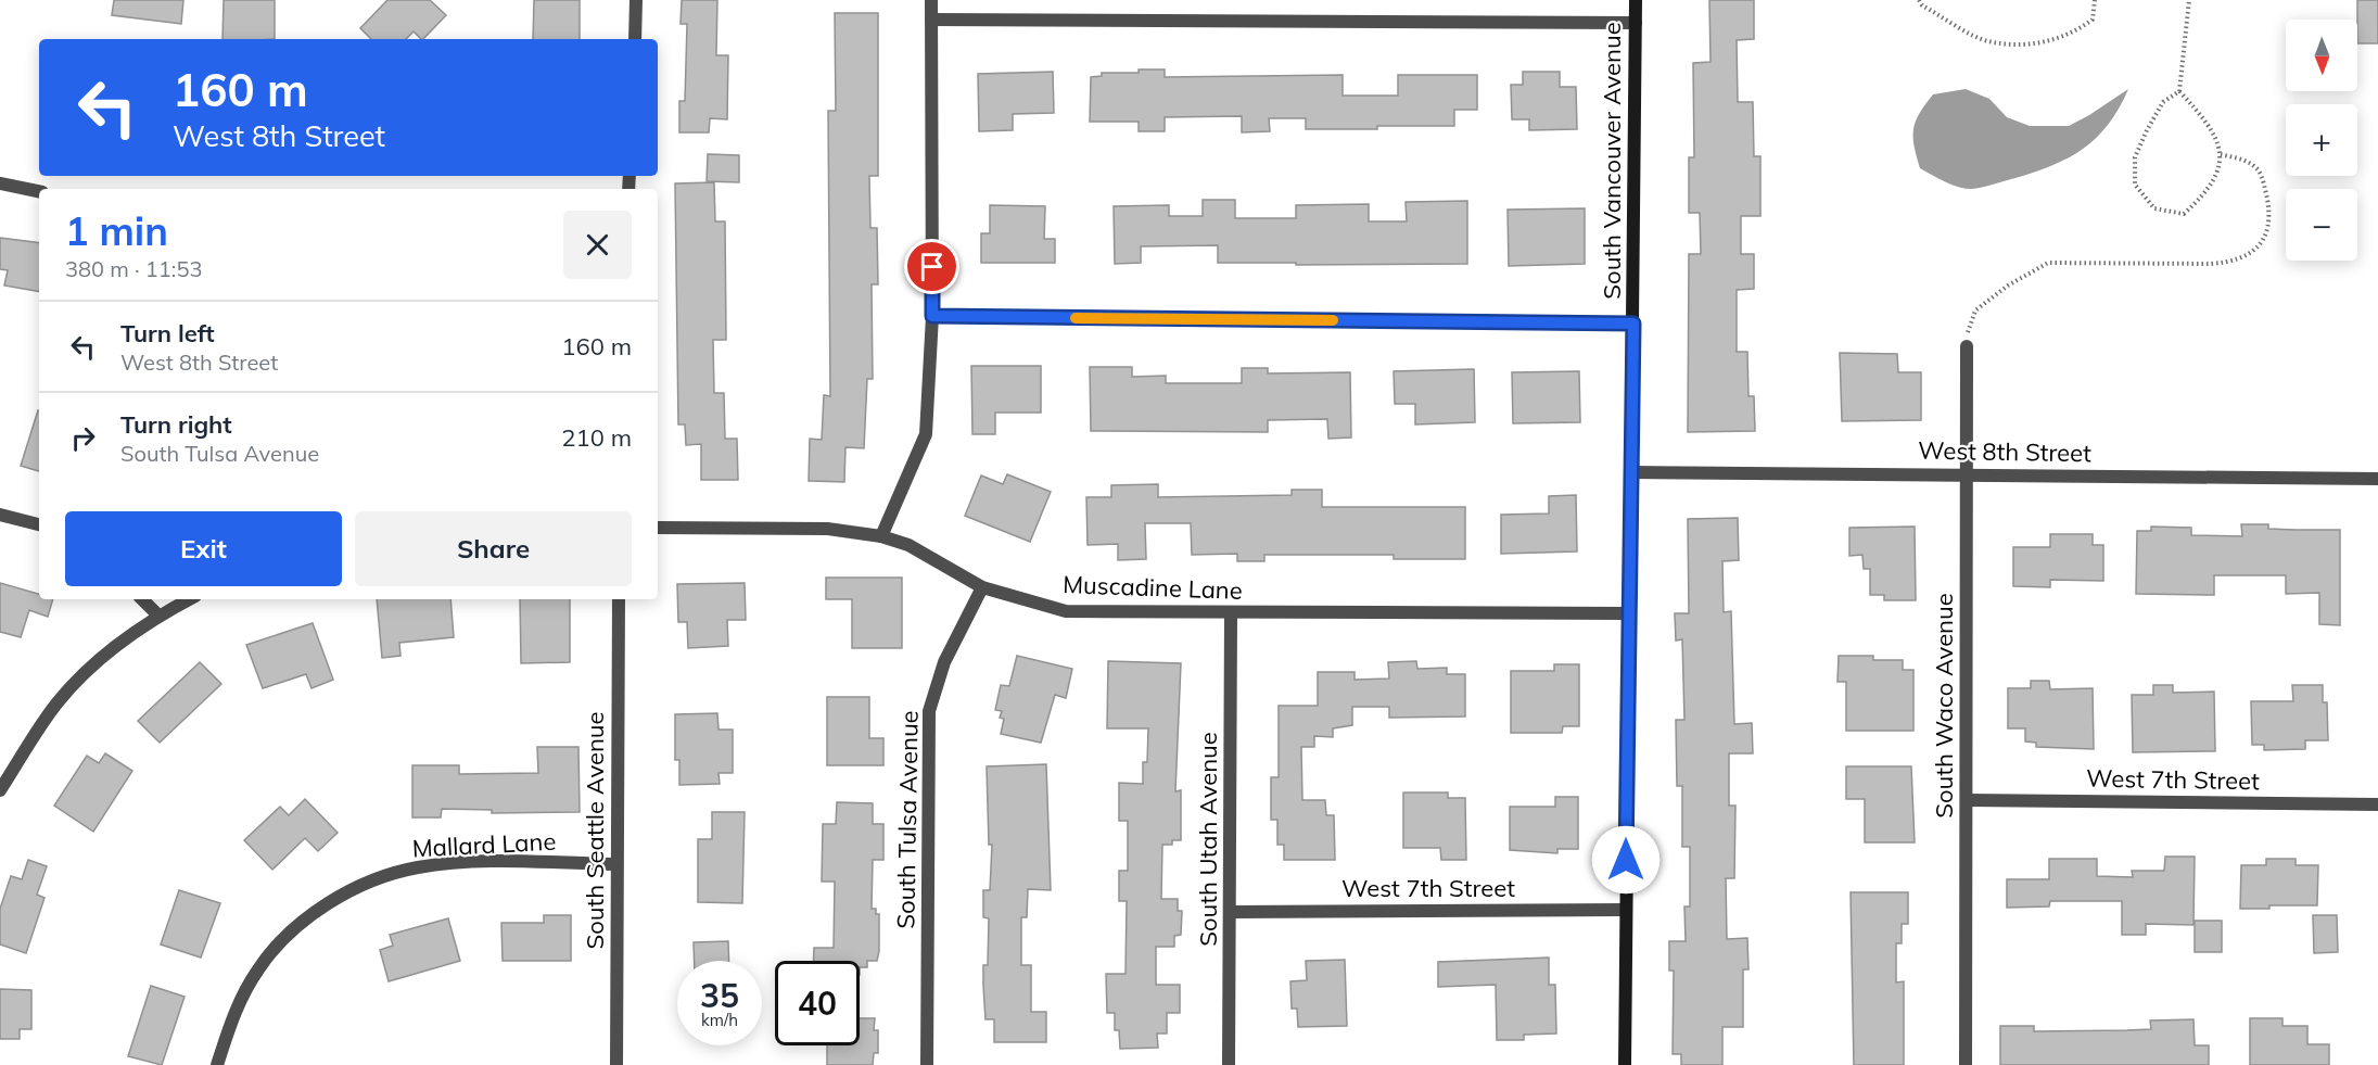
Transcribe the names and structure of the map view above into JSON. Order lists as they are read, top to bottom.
{
  "streets": {
    "street": [
      "South Vancouver Avenue",
      "West 8th Street",
      "Muscadine Lane",
      "South Waco Avenue",
      "West 7th Street",
      "South Tulsa Avenue",
      "South Seattle Avenue",
      "South Utah Avenue",
      "Mallard Lane"
    ]
  },
  "crossings": [
    ["South Vancouver Avenue", "West 8th Street"],
    ["South Vancouver Avenue", "Muscadine Lane"],
    ["South Vancouver Avenue", "West 7th Street"],
    ["West 8th Street", "South Waco Avenue"],
    ["Muscadine Lane", "South Tulsa Avenue"],
    ["Muscadine Lane", "South Utah Avenue"],
    ["South Waco Avenue", "West 7th Street"],
    ["West 7th Street", "South Utah Avenue"],
    ["South Seattle Avenue", "Mallard Lane"]
  ],
  "north": "bottom",
  "page": {
    "map_buttons": ["+", "−"],
    "turn": ["160 m", "West 8th Street"],
    "heading": ["1 min", "380 m · 11:53"],
    "list": [
      {
        "name": "Turn left",
        "note": "West 8th Street",
        "value": "160 m"
      },
      {
        "name": "Turn right",
        "note": "South Tulsa Avenue",
        "value": "210 m"
      }
    ],
    "buttons": ["Exit", "Share"],
    "speed": "35 km/h",
    "limit": "40"
  }
}
